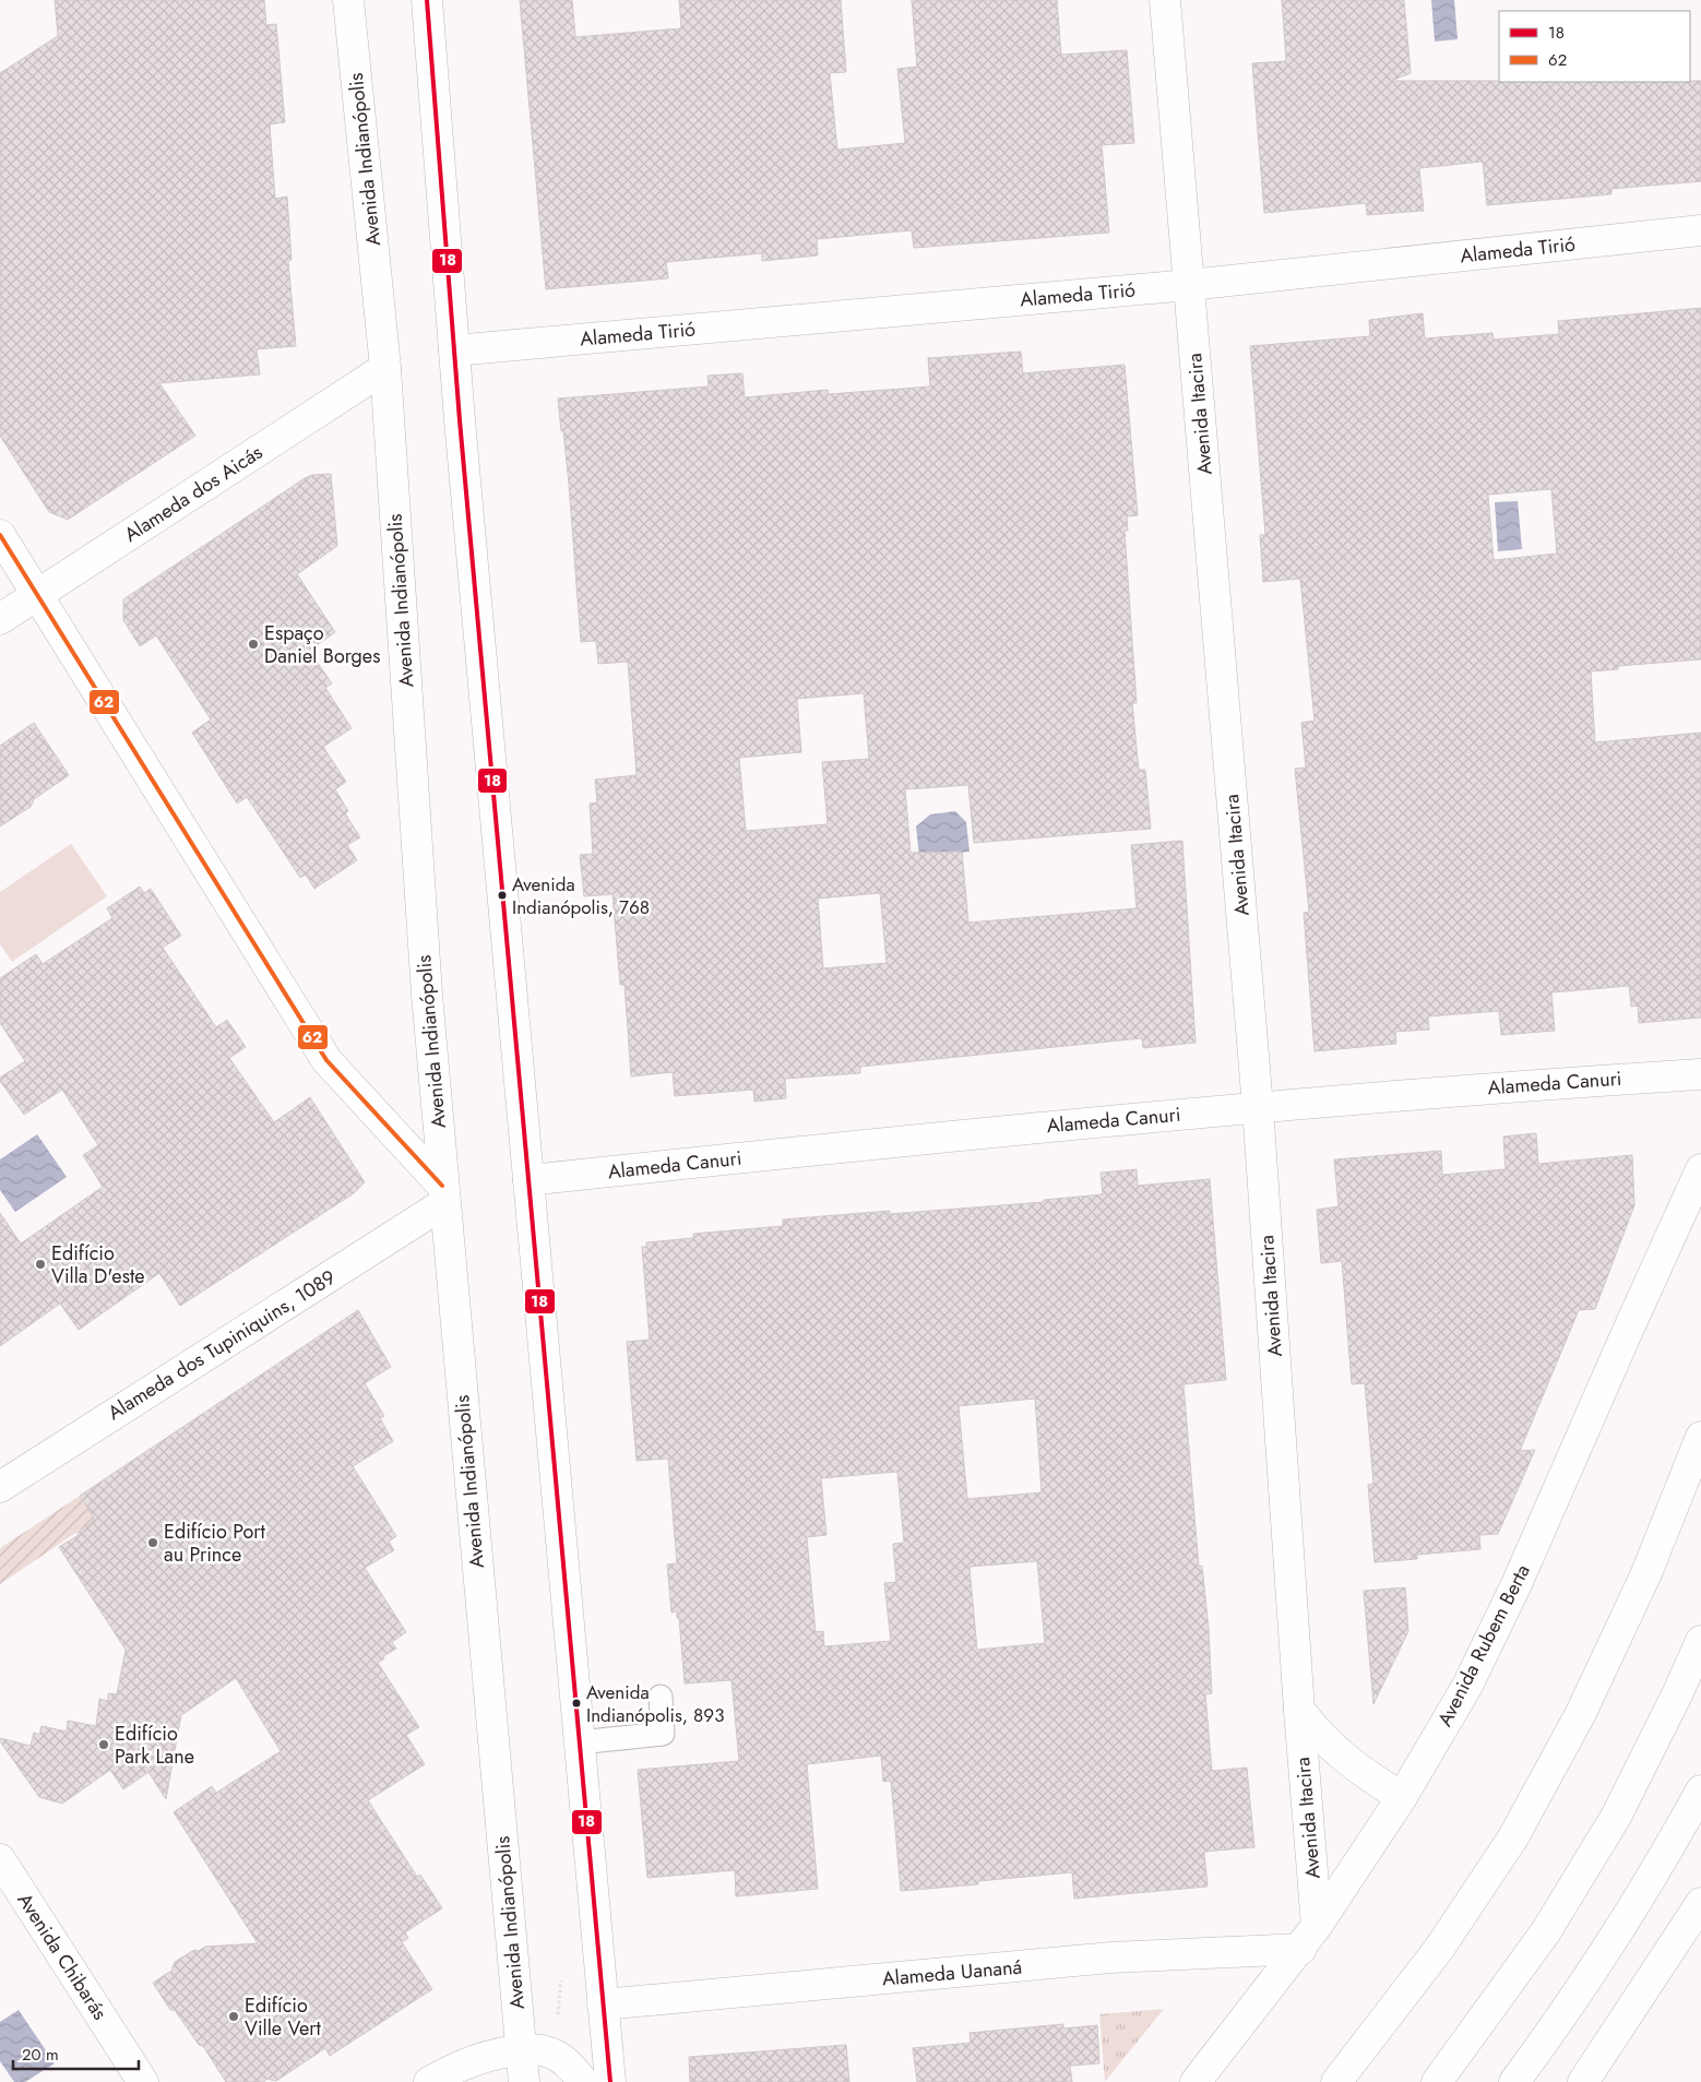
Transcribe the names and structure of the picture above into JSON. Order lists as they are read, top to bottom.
{
  "streets": {
    "main road": [
      "Avenida Indianópolis",
      "Alameda Tirió",
      "Avenida Itacira",
      "Alameda dos Aicás",
      "Alameda Canuri",
      "Alameda dos Tupiniquins, 1089",
      "Avenida Rubem Berta",
      "Avenida Chibarás",
      "Alameda Uananá"
    ]
  },
  "crossings": [
    ["Avenida Indianópolis", "Alameda dos Aicás"],
    ["Avenida Indianópolis", "Alameda dos Tupiniquins, 1089"],
    ["Alameda Tirió", "Avenida Itacira"],
    ["Avenida Itacira", "Alameda Canuri"],
    ["Avenida Itacira", "Avenida Rubem Berta"],
    ["Avenida Itacira", "Alameda Uananá"],
    ["Avenida Rubem Berta", "Alameda Uananá"]
  ],
  "places": [
    "Espaço Daniel Borges",
    "Avenida Indianópolis, 768",
    "Edifício Villa D'este",
    "Edifício Port au Prince",
    "Avenida Indianópolis, 893",
    "Edifício Park Lane",
    "Edifício Ville Vert"
  ],
  "lines": ["transit line 18", "transit line 62"],
  "legend": ["18", "62"],
  "scale_bar": "20 m"
}
